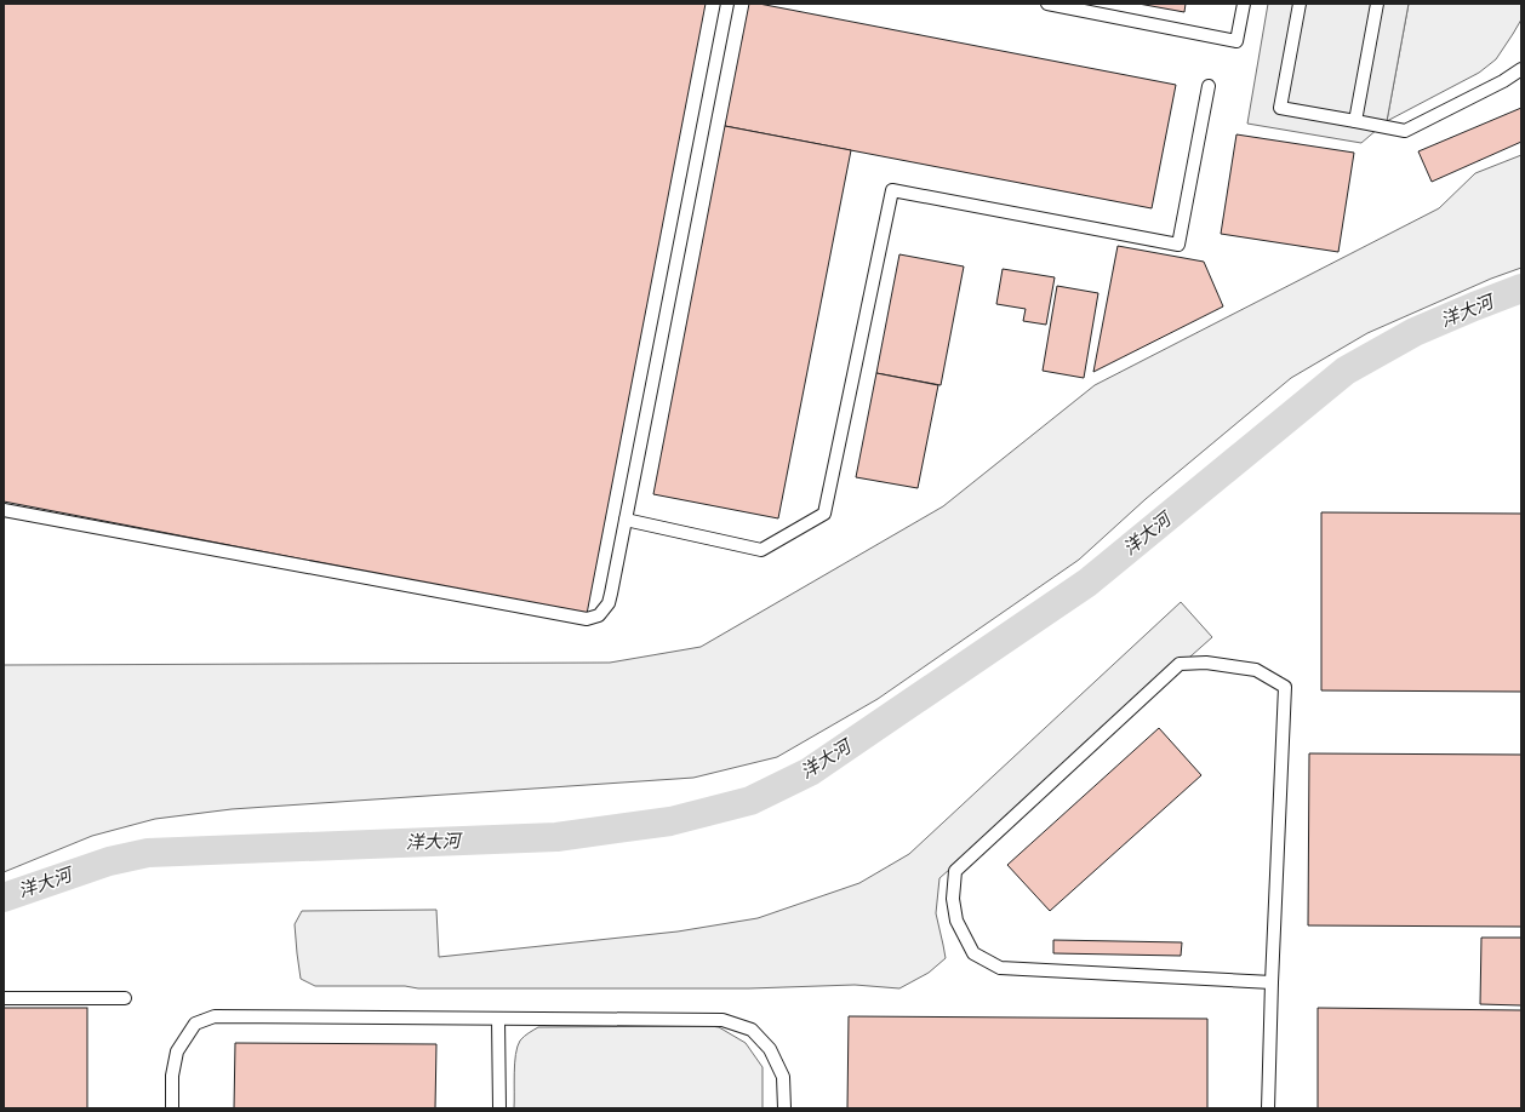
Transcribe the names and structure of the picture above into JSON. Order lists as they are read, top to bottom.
{
  "water": ["洋大河"]
}
